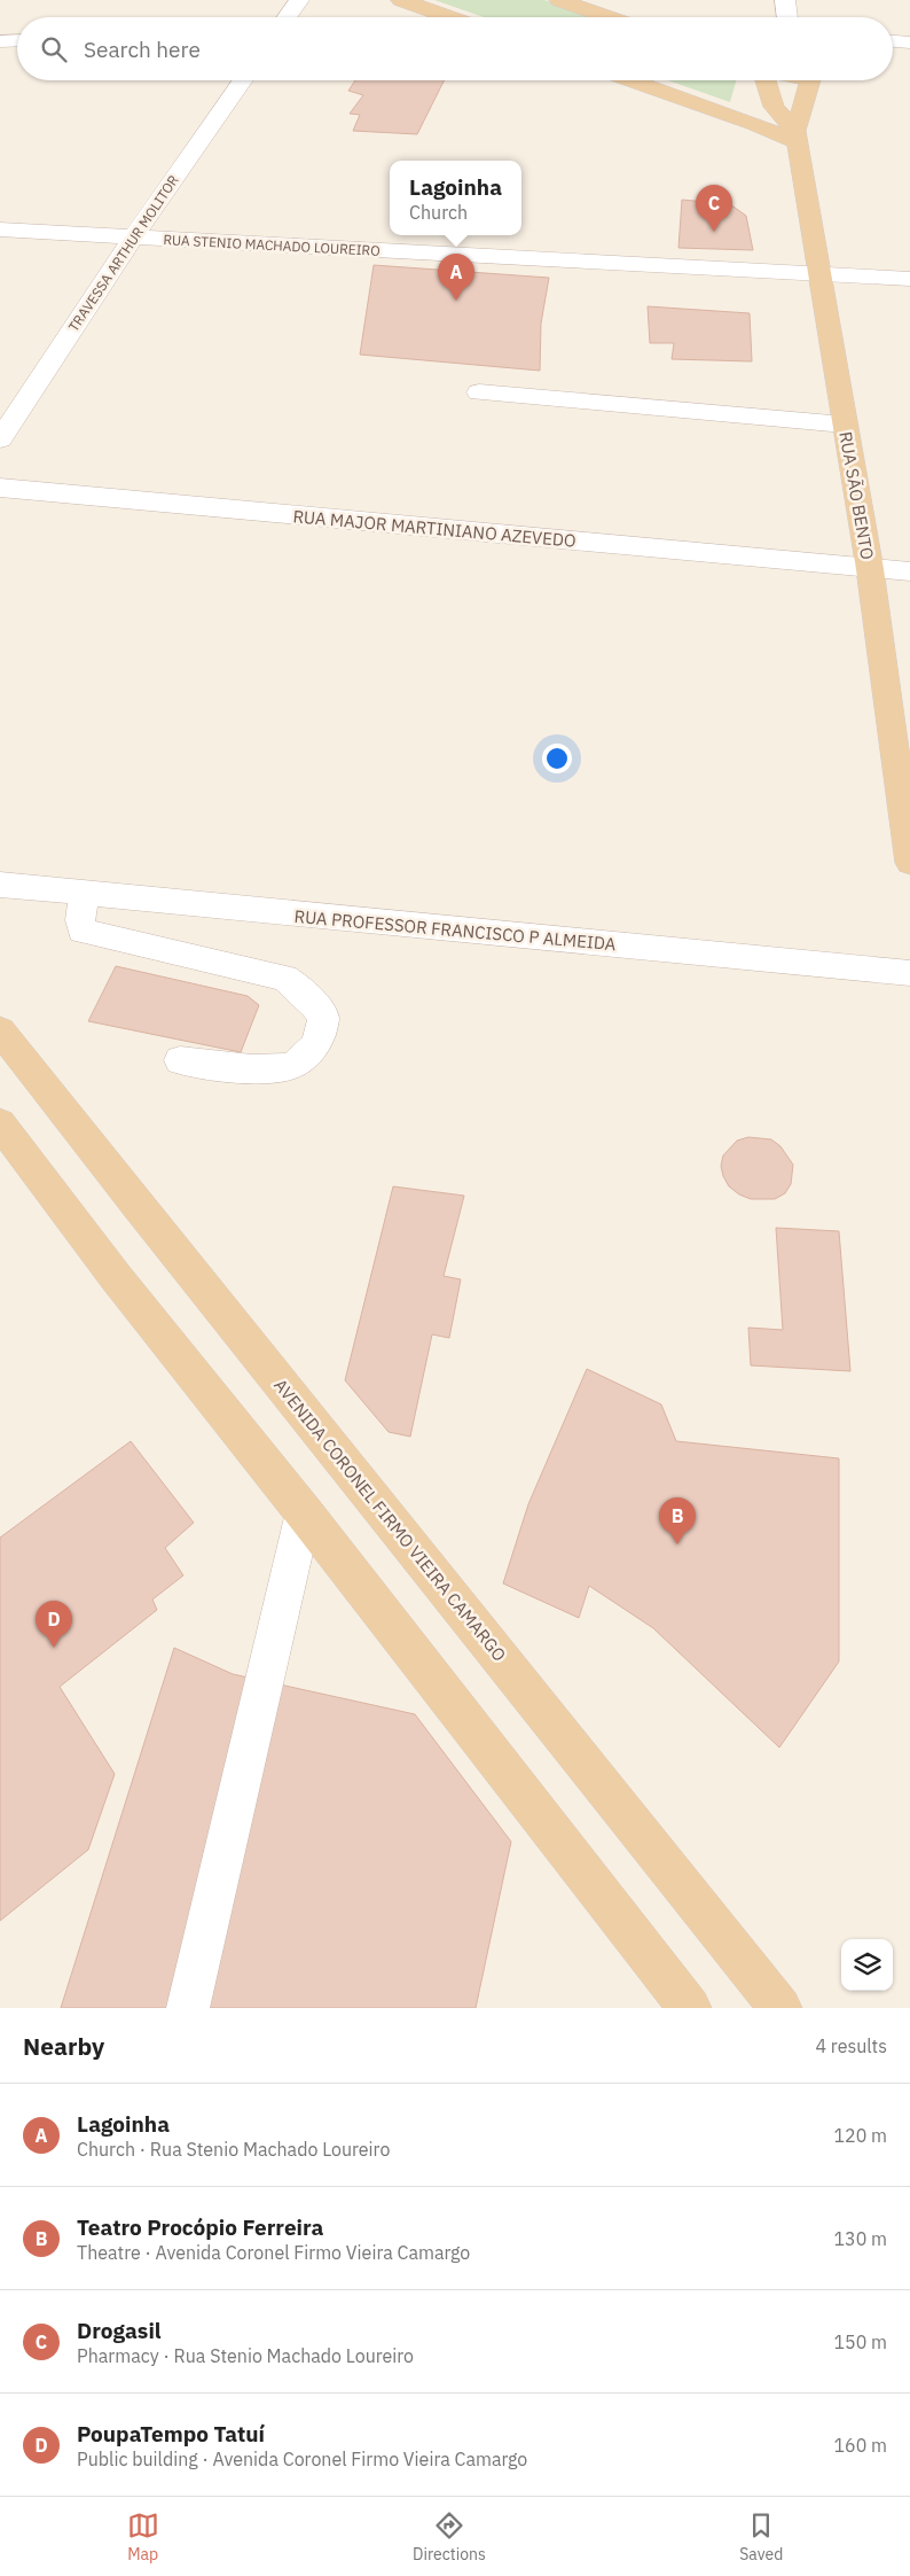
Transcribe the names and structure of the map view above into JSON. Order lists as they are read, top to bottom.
{
  "streets": {
    "main road": ["RUA SÃO BENTO", "AVENIDA CORONEL FIRMO VIEIRA CAMARGO"],
    "street": [
      "RUA STENIO MACHADO LOUREIRO",
      "TRAVESSA ARTHUR MOLITOR",
      "RUA MAJOR MARTINIANO AZEVEDO",
      "RUA PROFESSOR FRANCISCO P ALMEIDA"
    ]
  },
  "crossings": [
    ["RUA STENIO MACHADO LOUREIRO", "TRAVESSA ARTHUR MOLITOR"],
    ["RUA STENIO MACHADO LOUREIRO", "RUA SÃO BENTO"],
    ["RUA SÃO BENTO", "RUA MAJOR MARTINIANO AZEVEDO"]
  ],
  "page": {
    "search": "Search here",
    "popup": ["Lagoinha", "Church"],
    "pins": [
      "C",
      "A",
      "B",
      "D"
    ],
    "heading": ["Nearby", "4 results"],
    "list": [
      {
        "mark": "A",
        "name": "Lagoinha",
        "note": "Church · Rua Stenio Machado Loureiro",
        "value": "120 m"
      },
      {
        "mark": "B",
        "name": "Teatro Procópio Ferreira",
        "note": "Theatre · Avenida Coronel Firmo Vieira Camargo",
        "value": "130 m"
      },
      {
        "mark": "C",
        "name": "Drogasil",
        "note": "Pharmacy · Rua Stenio Machado Loureiro",
        "value": "150 m"
      },
      {
        "mark": "D",
        "name": "PoupaTempo Tatuí",
        "note": "Public building · Avenida Coronel Firmo Vieira Camargo",
        "value": "160 m"
      }
    ],
    "nav": ["Map", "Directions", "Saved"]
  }
}
